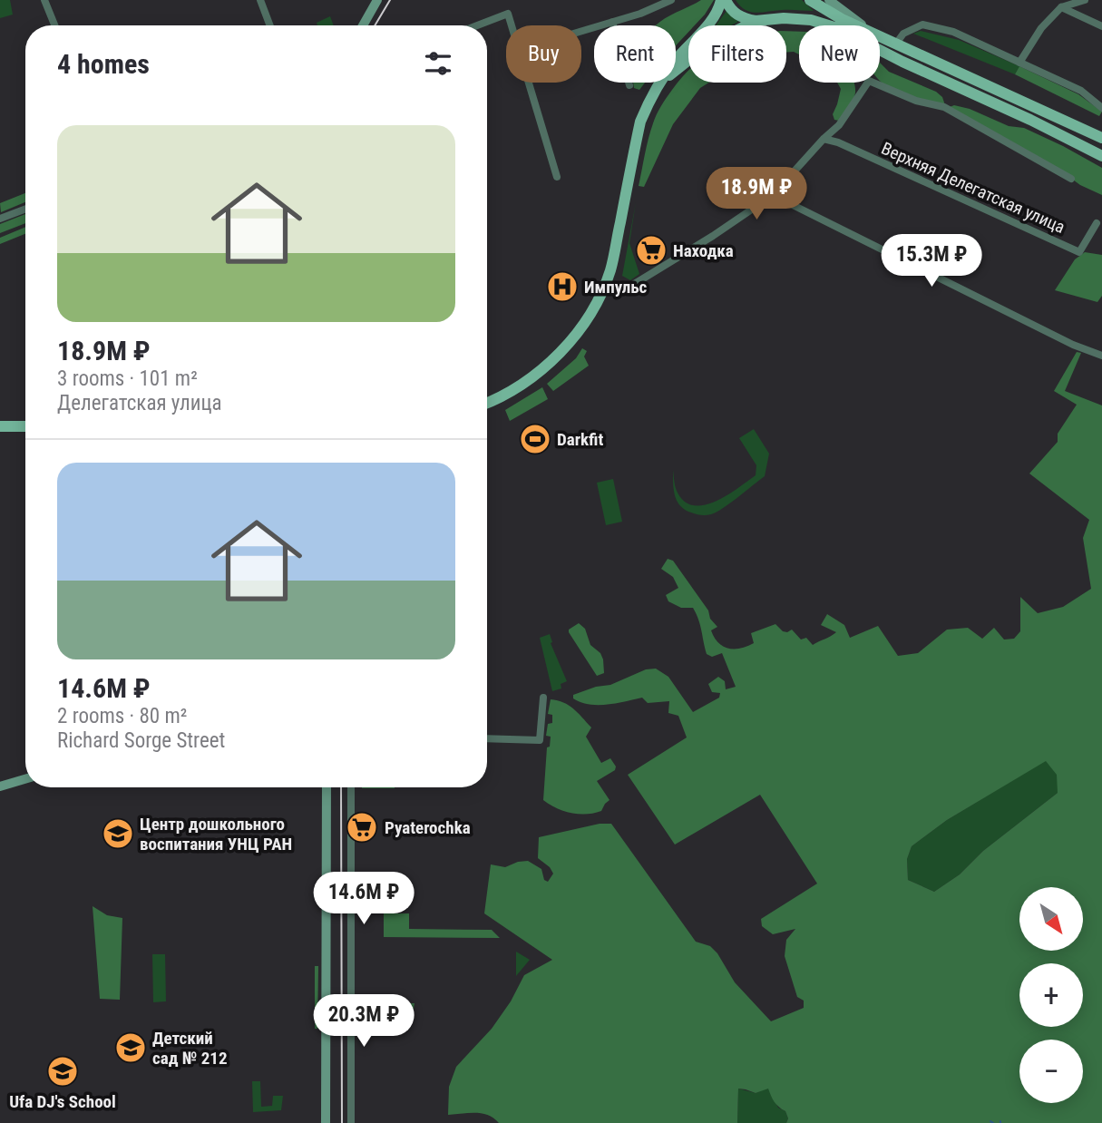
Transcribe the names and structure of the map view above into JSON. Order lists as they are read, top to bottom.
{
  "streets": {
    "street": ["Верхняя Делегатская улица"]
  },
  "places": {
    "supermarket": ["Находка", "Pyaterochka"],
    "hospital": ["Импульс"],
    "sports": ["Darkfit"],
    "school or university": ["Центр дошкольного воспитания УНЦ РАН", "Детский сад № 212", "Ufa DJ's School"]
  },
  "north": "bottom right",
  "page": {
    "chip": [
      "Buy",
      "Rent",
      "Filters",
      "New"
    ],
    "heading": "4 homes",
    "list": [
      {
        "name": "18.9M ₽",
        "note": "3 rooms · 101 m² · Делегатская улица"
      },
      {
        "name": "14.6M ₽",
        "note": "2 rooms · 80 m² · Richard Sorge Street"
      }
    ],
    "price": [
      "18.9M ₽",
      "15.3M ₽",
      "14.6M ₽",
      "20.3M ₽"
    ],
    "map_buttons": ["+", "−"]
  }
}
